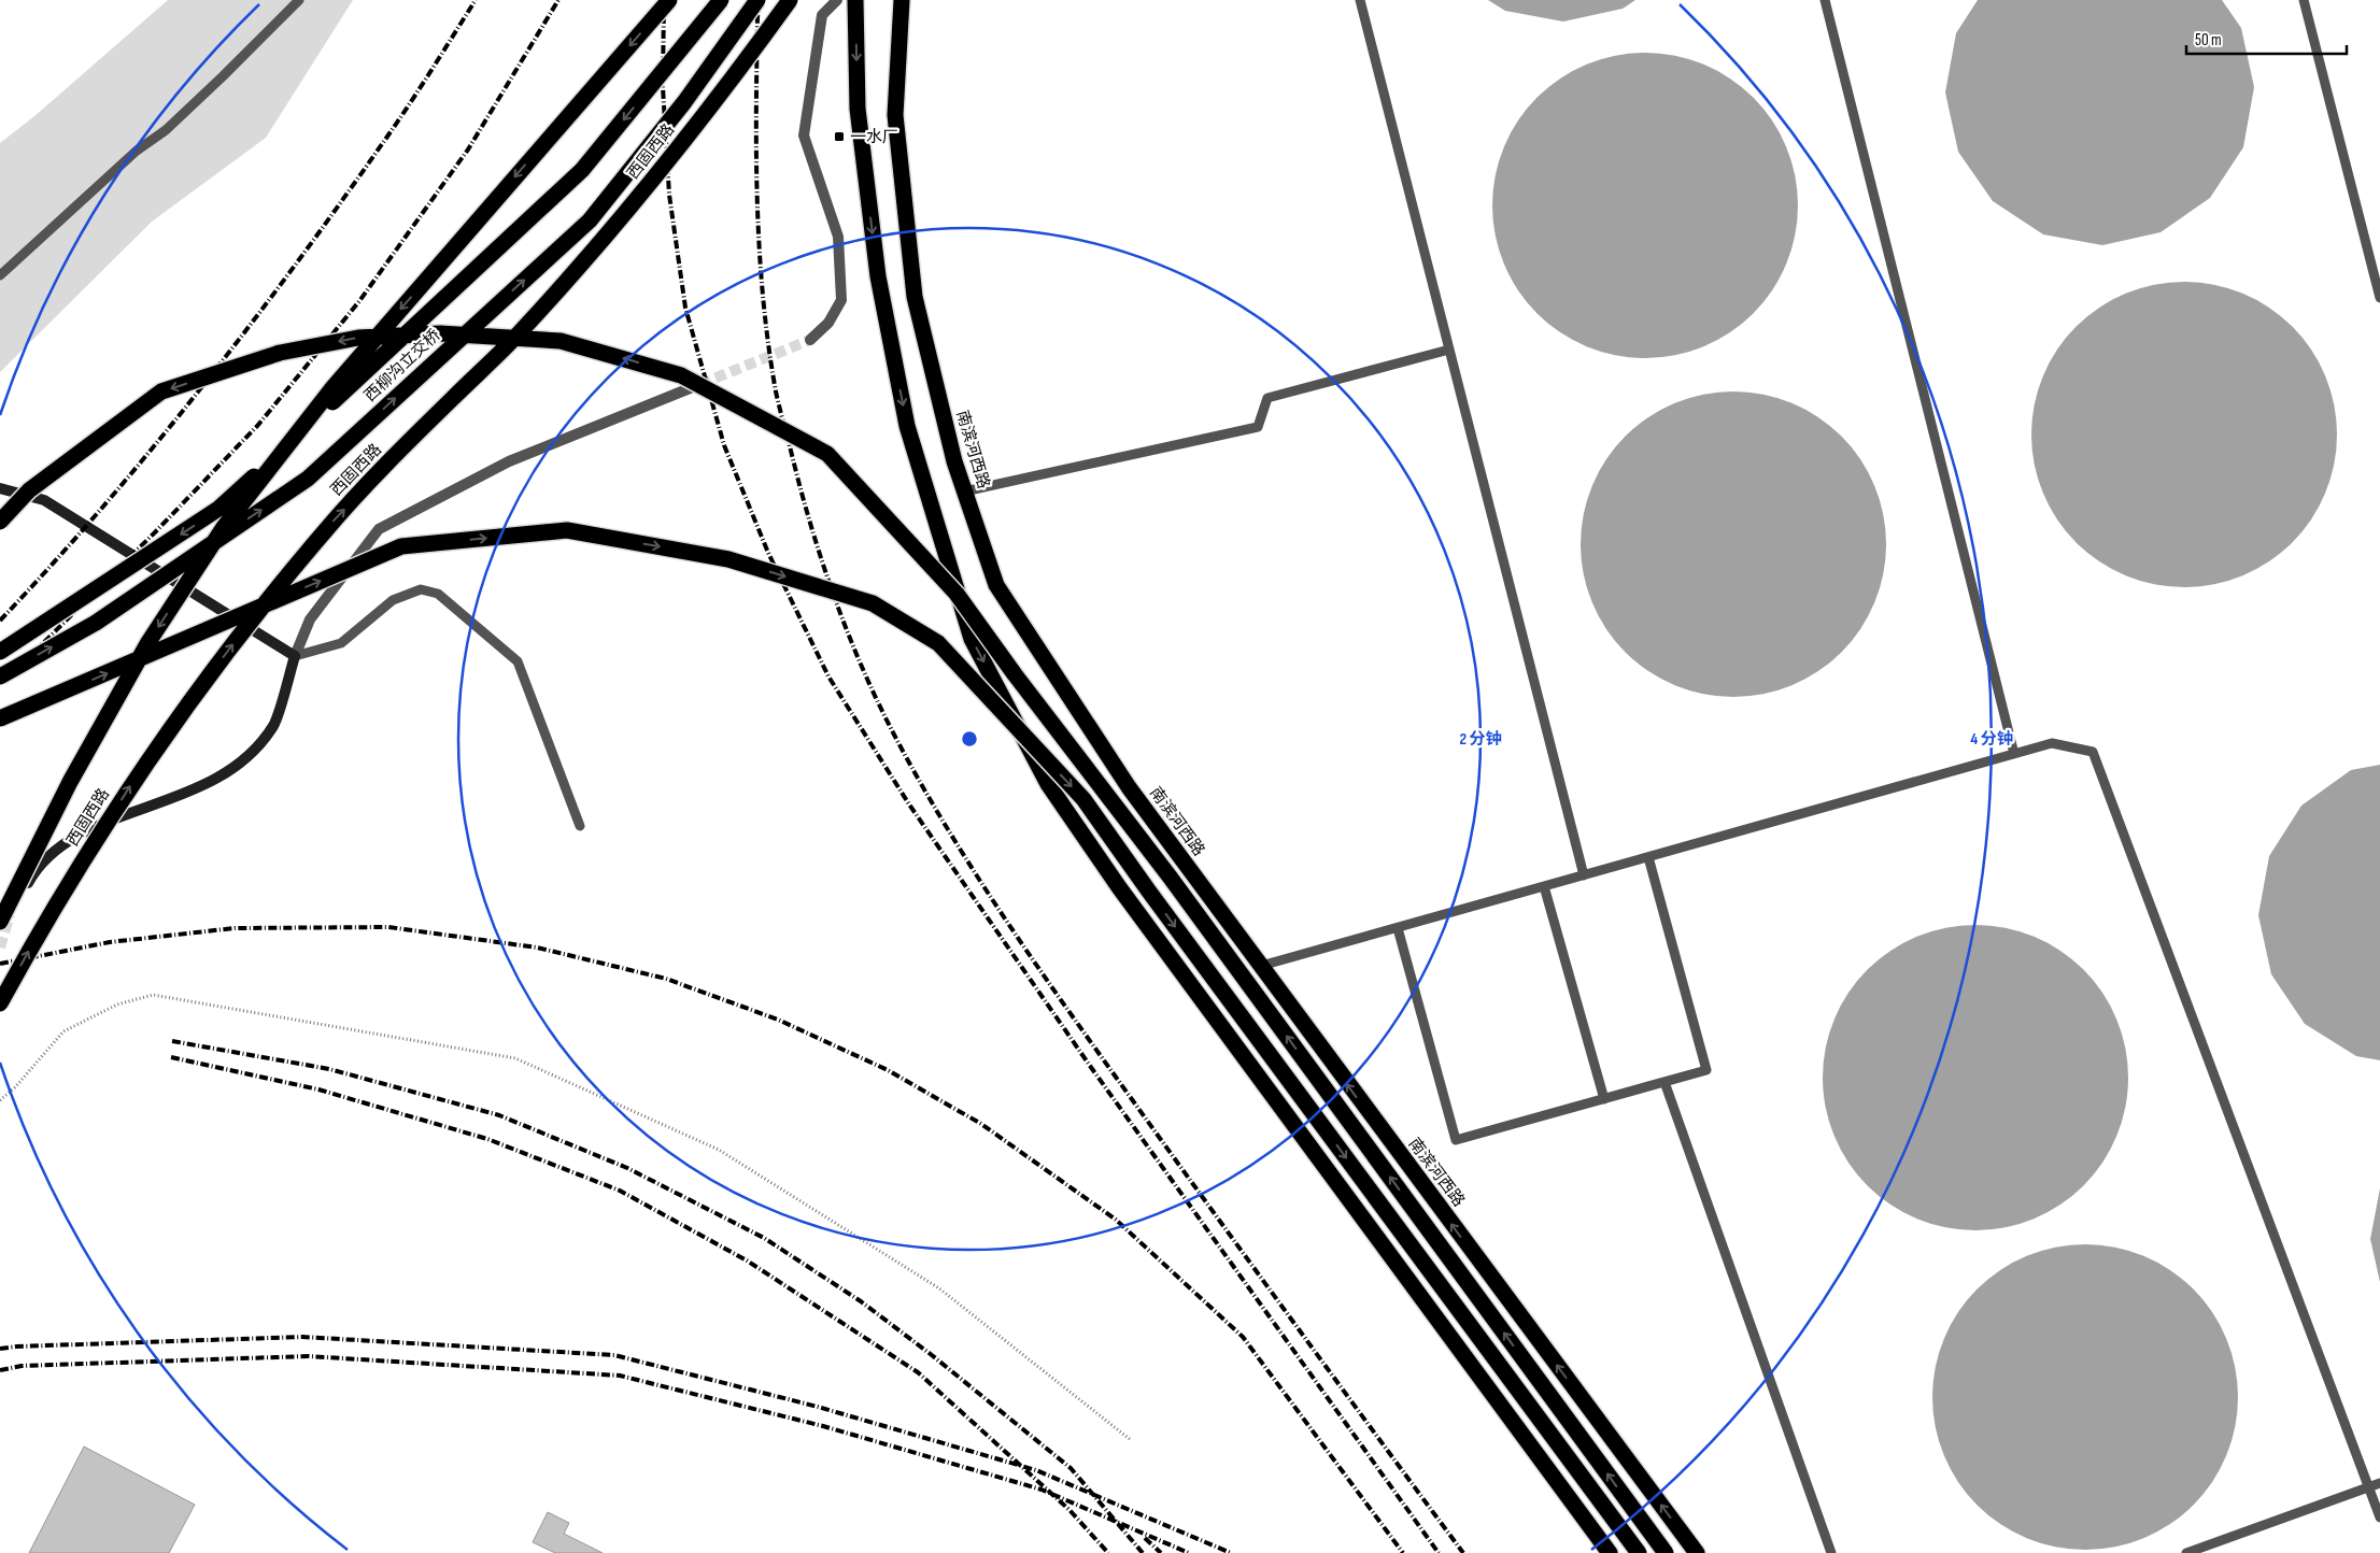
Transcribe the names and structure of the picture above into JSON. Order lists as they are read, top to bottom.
{
  "streets": {
    "highway": ["西固西路", "西柳沟立交桥", "南滨河西路"]
  },
  "places": {
    "transit": ["一水厂"]
  },
  "scale_bar": "50 m",
  "rings": ["2 分钟", "4 分钟"]
}
